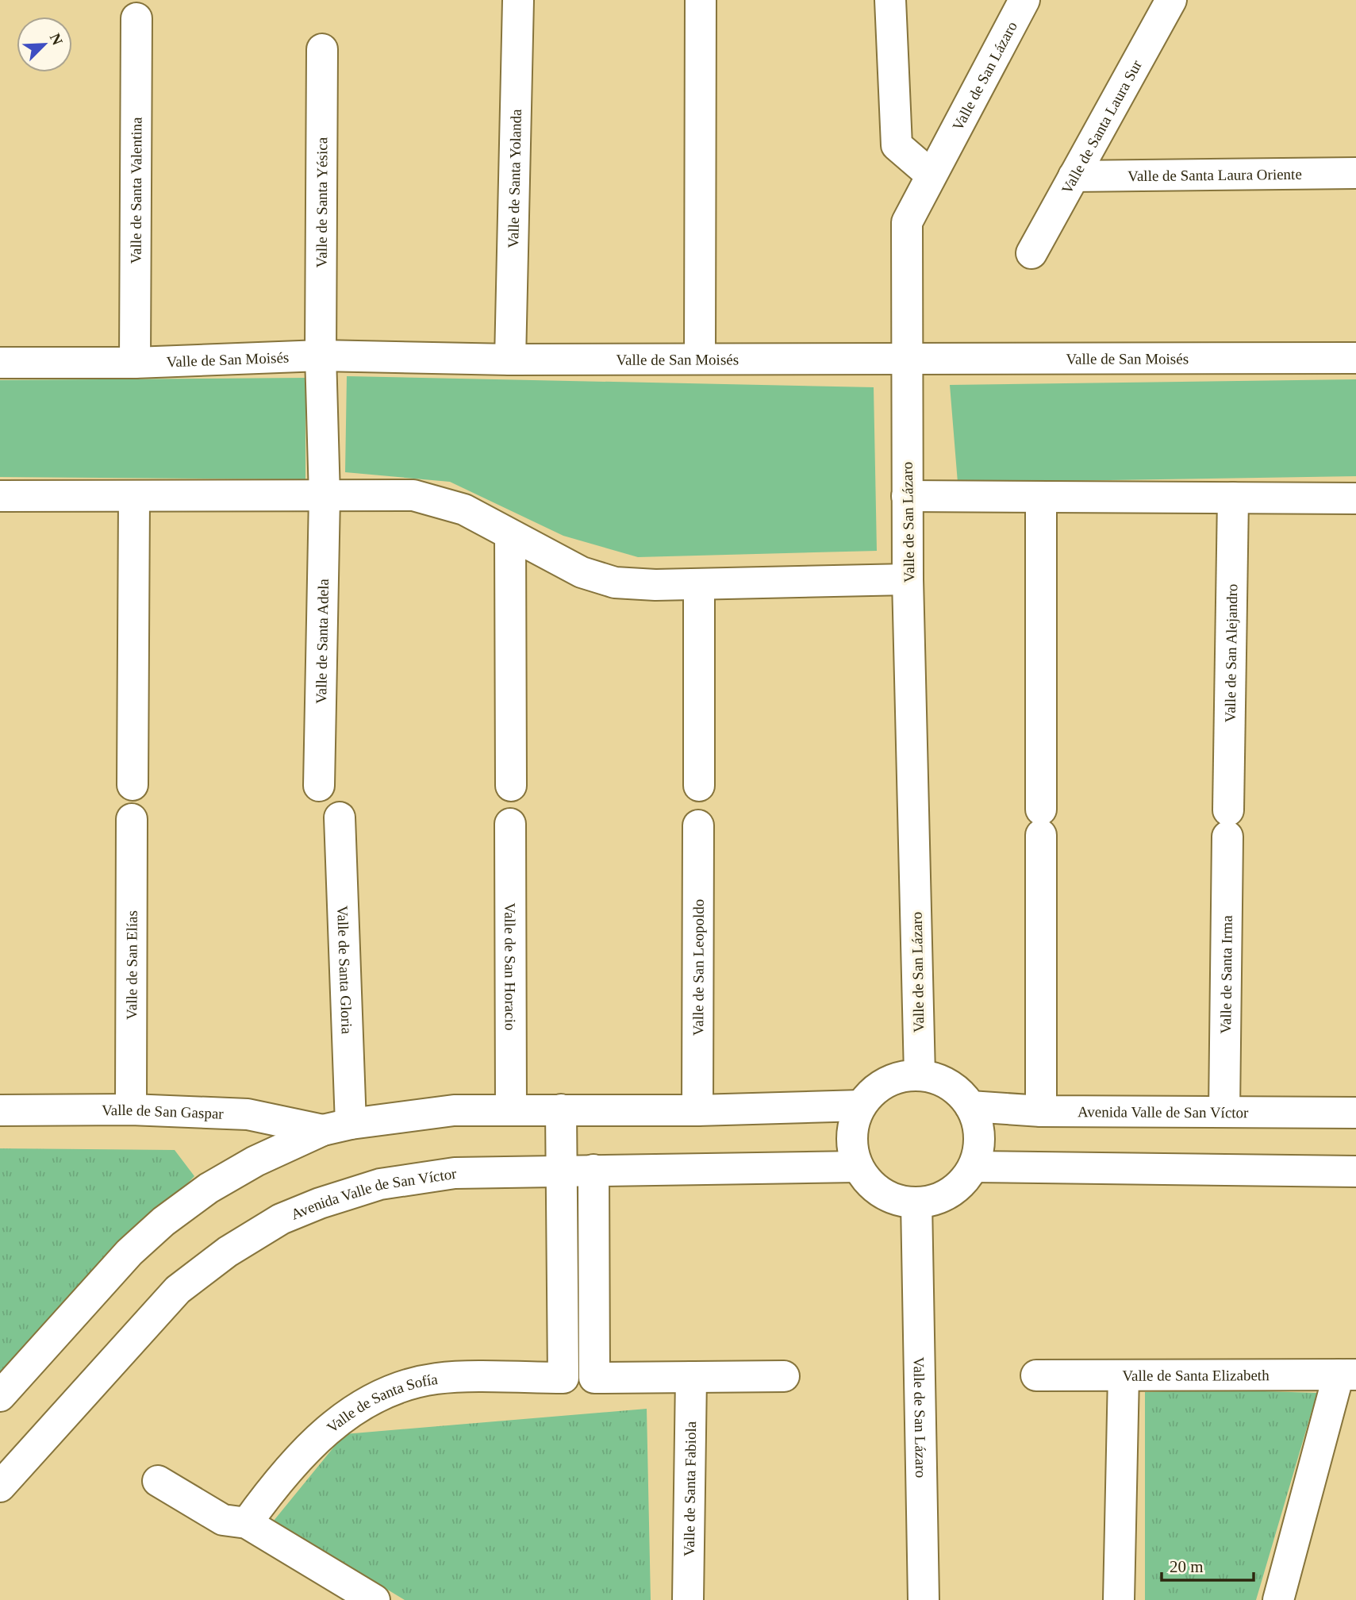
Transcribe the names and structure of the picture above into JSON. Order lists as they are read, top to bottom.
{
  "streets": {
    "street": [
      "Valle de San Lázaro",
      "Valle de Santa Laura Sur",
      "Valle de Santa Laura Oriente",
      "Valle de Santa Yolanda",
      "Valle de Santa Valentina",
      "Valle de Santa Yésica",
      "Valle de San Moisés",
      "Valle de Santa Adela",
      "Valle de San Alejandro",
      "Valle de San Elías",
      "Valle de San Horacio",
      "Valle de San Leopoldo",
      "Valle de Santa Gloria",
      "Valle de Santa Irma",
      "Valle de San Gaspar",
      "Avenida Valle de San Víctor",
      "Valle de Santa Elizabeth",
      "Valle de Santa Sofía",
      "Valle de Santa Fabiola"
    ]
  },
  "crossings": [
    ["Valle de San Lázaro", "Valle de San Moisés"],
    ["Valle de San Lázaro", "Avenida Valle de San Víctor"],
    ["Valle de Santa Laura Sur", "Valle de Santa Laura Oriente"],
    ["Valle de Santa Yolanda", "Valle de San Moisés"],
    ["Valle de Santa Valentina", "Valle de San Moisés"],
    ["Valle de Santa Yésica", "Valle de San Moisés"],
    ["Valle de Santa Yésica", "Valle de Santa Adela"],
    ["Valle de San Alejandro", "Valle de Santa Irma"],
    ["Valle de San Elías", "Valle de San Gaspar"],
    ["Valle de Santa Gloria", "Valle de San Gaspar"],
    ["Valle de Santa Irma", "Avenida Valle de San Víctor"],
    ["Avenida Valle de San Víctor", "Valle de Santa Sofía"]
  ],
  "scale_bar": "20 m",
  "north": "top right"
}
